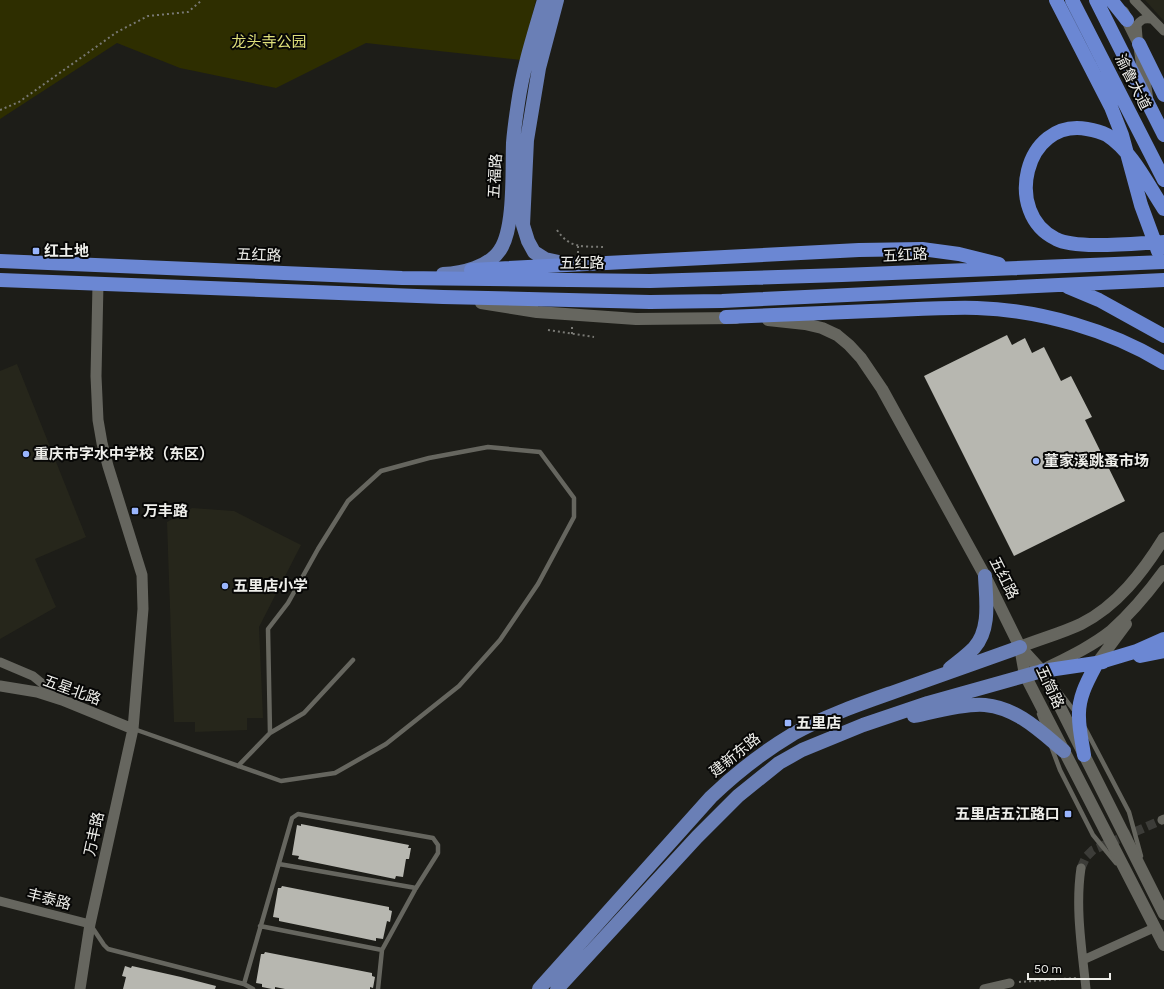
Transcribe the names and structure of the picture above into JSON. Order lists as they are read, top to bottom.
{
  "streets": {
    "highway": ["渝鲁大道", "五红路"],
    "main road": ["五福路", "五简路", "建新东路"],
    "street": ["五星北路", "万丰路", "丰泰路"]
  },
  "crossings": [
    ["五福路", "五红路"],
    ["五红路", "五简路"],
    ["五红路", "建新东路"],
    ["五红路", "万丰路"],
    ["五简路", "建新东路"],
    ["五星北路", "万丰路"],
    ["万丰路", "丰泰路"]
  ],
  "parks": ["龙头寺公园"],
  "places": {
    "transit": [
      "红土地",
      "万丰路",
      "五里店",
      "五里店五江路口"
    ],
    "other": ["重庆市字水中学校（东区）", "董家溪跳蚤市场", "五里店小学"]
  },
  "scale_bar": "50 m"
}
